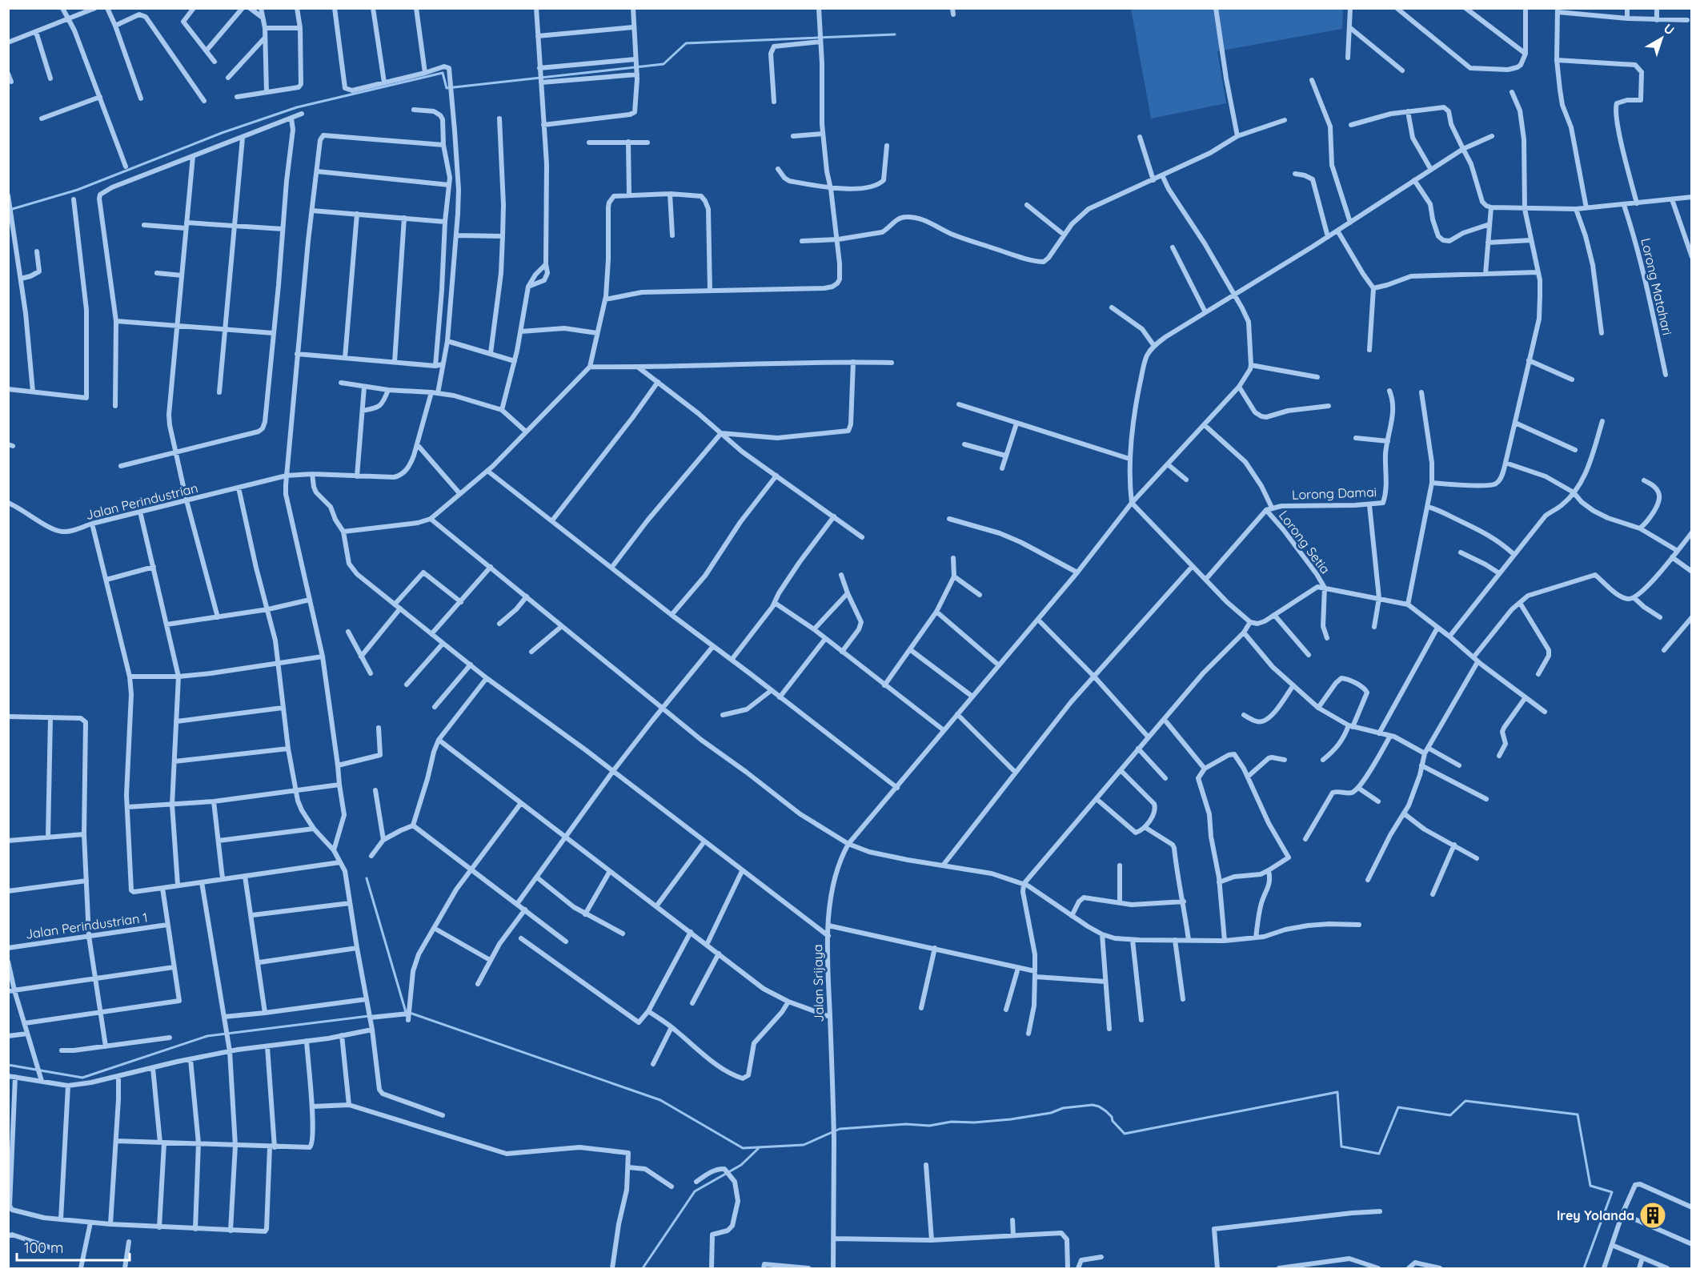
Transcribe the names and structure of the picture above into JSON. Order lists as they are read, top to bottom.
{
  "streets": {
    "street": [
      "Lorong Matahari",
      "Lorong Damai",
      "Jalan Perindustrian",
      "Lorong Setia",
      "Jalan Perindustrian 1",
      "Jalan Srijaya"
    ]
  },
  "crossings": [
    ["Lorong Damai", "Lorong Setia"]
  ],
  "places": {
    "building": ["Irey Yolanda"]
  },
  "scale_bar": "100 m",
  "north": "top right"
}
